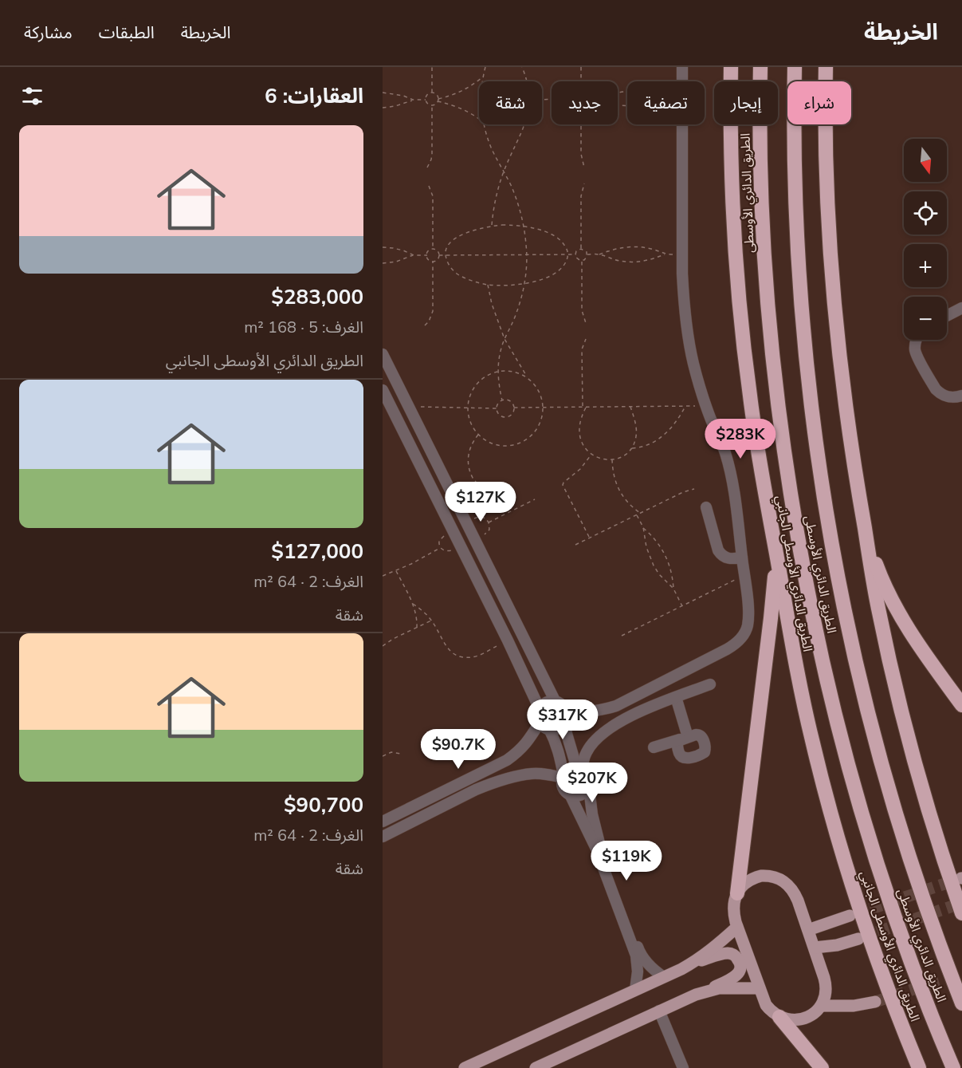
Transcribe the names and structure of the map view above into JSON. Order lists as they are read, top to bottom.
{
  "streets": {
    "highway": ["الطريق الدائري الأوسطى", "الطريق الدائري الأوسطى الجانبي"]
  },
  "north": "bottom",
  "page": {
    "header": "الخريطة",
    "nav": ["الخريطة", "الطبقات", "مشاركة"],
    "heading": "العقارات: 6",
    "chip": [
      "شراء",
      "إيجار",
      "تصفية",
      "جديد",
      "شقة"
    ],
    "list": [
      {
        "name": "$283,000",
        "note": "الغرف: 5 · 168 m² · الطريق الدائري الأوسطى الجانبي"
      },
      {
        "name": "$127,000",
        "note": "الغرف: 2 · 64 m² · شقة"
      },
      {
        "name": "$90,700",
        "note": "الغرف: 2 · 64 m² · شقة"
      }
    ],
    "map_buttons": ["+", "−"],
    "price": [
      "$283K",
      "$127K",
      "$317K",
      "$90.7K",
      "$207K",
      "$119K"
    ]
  }
}
